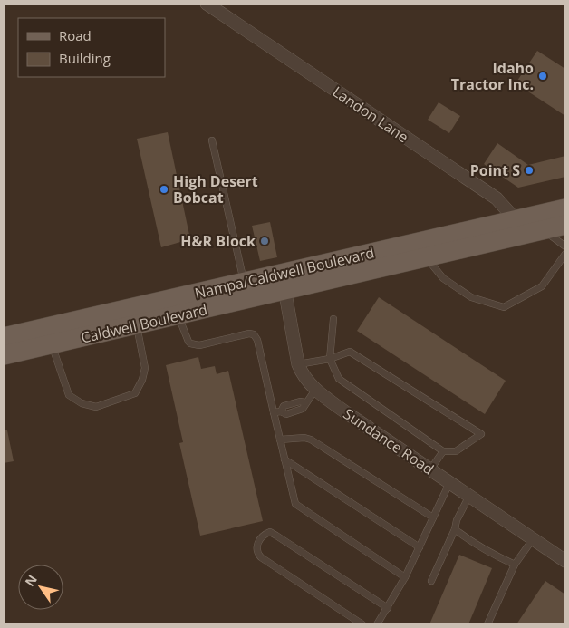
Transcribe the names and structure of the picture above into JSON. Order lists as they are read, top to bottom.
{
  "streets": {
    "main road": ["Nampa/Caldwell Boulevard", "Caldwell Boulevard"],
    "street": ["Landon Lane", "Sundance Road"]
  },
  "crossings": [
    ["Landon Lane", "Nampa/Caldwell Boulevard"],
    ["Nampa/Caldwell Boulevard", "Caldwell Boulevard"],
    ["Nampa/Caldwell Boulevard", "Sundance Road"],
    ["Caldwell Boulevard", "Sundance Road"]
  ],
  "places": [
    "Idaho Tractor Inc.",
    "Point S",
    "High Desert Bobcat",
    "H&R Block"
  ],
  "legend": ["Road", "Building"],
  "north": "top left"
}
